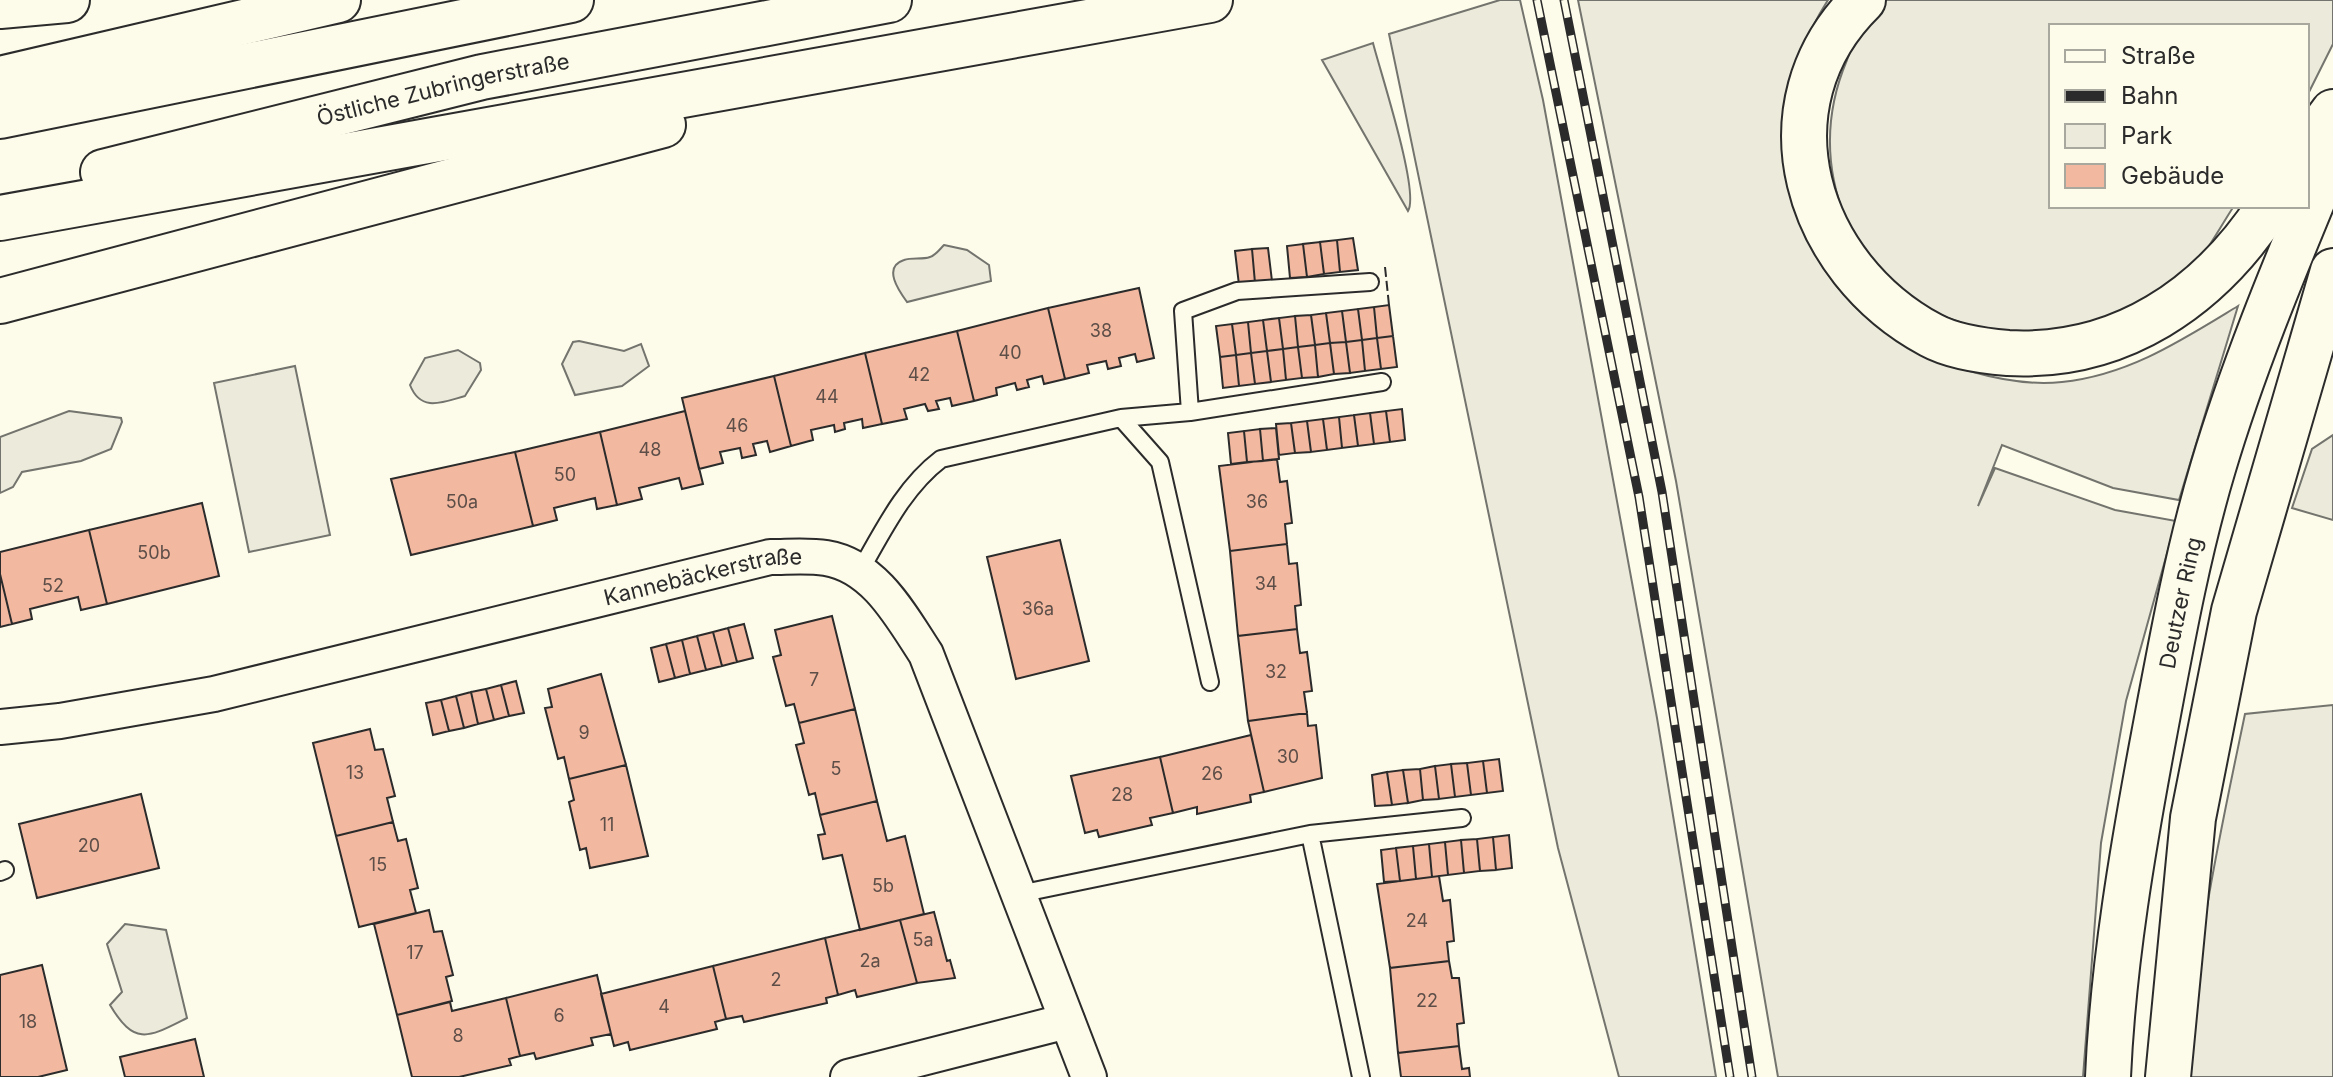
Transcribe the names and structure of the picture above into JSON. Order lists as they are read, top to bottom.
{
  "streets": {
    "highway": ["Östliche Zubringerstraße", "Deutzer Ring"],
    "street": ["Kannebäckerstraße"]
  },
  "house_numbers": [
    "38",
    "40",
    "42",
    "44",
    "46",
    "48",
    "50",
    "50a",
    "36",
    "50b",
    "34",
    "52",
    "36a",
    "32",
    "7",
    "9",
    "30",
    "5",
    "13",
    "26",
    "28",
    "11",
    "20",
    "15",
    "5b",
    "24",
    "5a",
    "17",
    "2a",
    "2",
    "22",
    "4",
    "6",
    "18",
    "8"
  ],
  "legend": [
    "Straße",
    "Bahn",
    "Park",
    "Gebäude"
  ]
}
